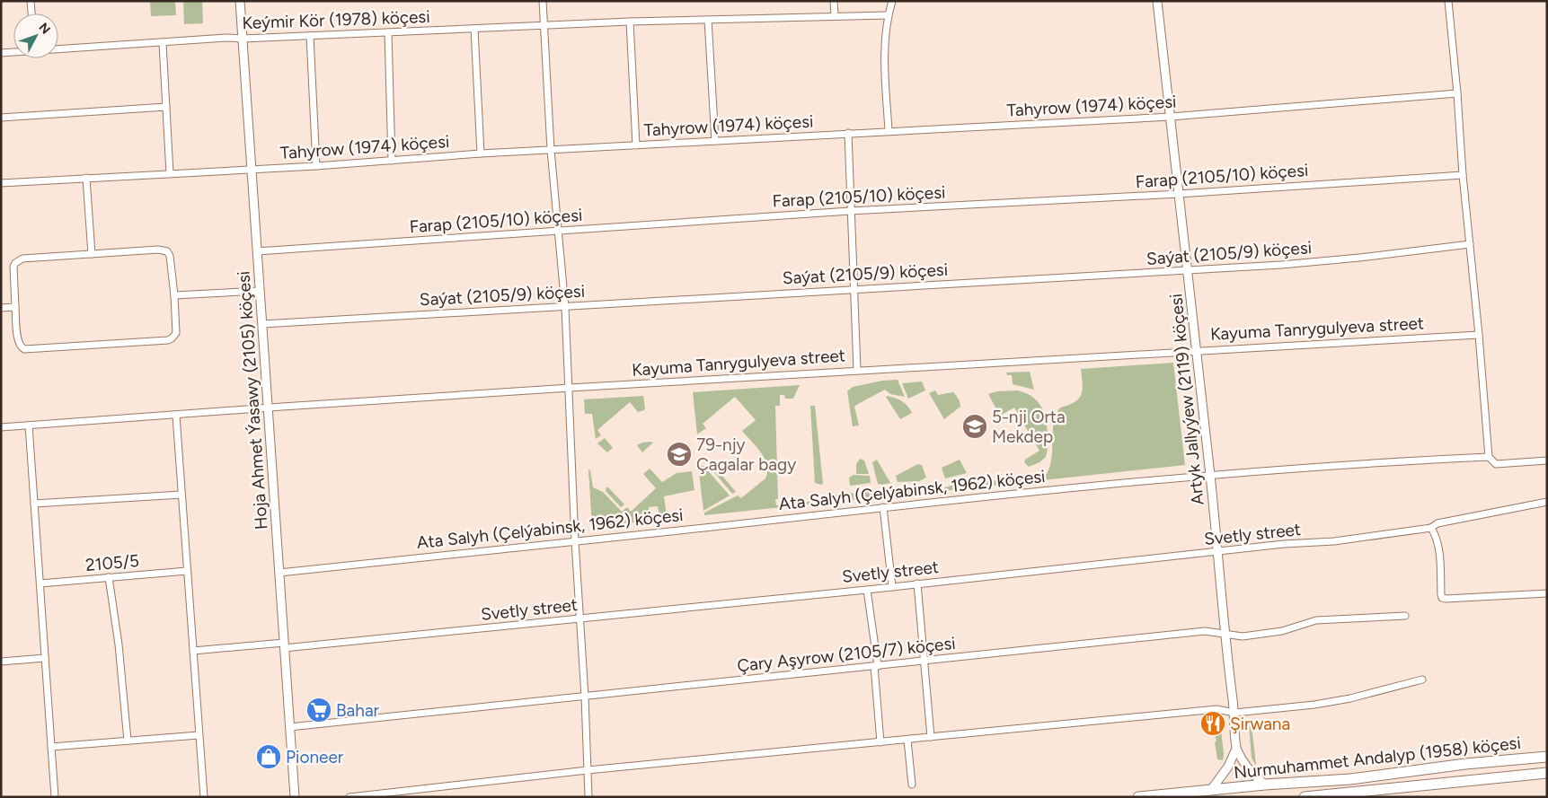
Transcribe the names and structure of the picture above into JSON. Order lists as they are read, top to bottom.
{
  "streets": {
    "main road": ["Nurmuhammet Andalyp (1958) köçesi"],
    "street": [
      "Keýmir Kör (1978) köçesi",
      "Tahyrow (1974) köçesi",
      "Farap (2105/10) köçesi",
      "Saýat (2105/9) köçesi",
      "Kayuma Tanrygulyeva street",
      "Artyk Jallyýew (2119) köçesi",
      "Hoja Ahmet Ýasawy (2105) köçesi",
      "Ata Salyh (Çelýabinsk, 1962) köçesi",
      "Svetly street",
      "2105/5",
      "Çary Aşyrow (2105/7) köçesi"
    ]
  },
  "crossings": [
    ["Keýmir Kör (1978) köçesi", "Hoja Ahmet Ýasawy (2105) köçesi"],
    ["Tahyrow (1974) köçesi", "Artyk Jallyýew (2119) köçesi"],
    ["Tahyrow (1974) köçesi", "Hoja Ahmet Ýasawy (2105) köçesi"],
    ["Farap (2105/10) köçesi", "Artyk Jallyýew (2119) köçesi"],
    ["Farap (2105/10) köçesi", "Hoja Ahmet Ýasawy (2105) köçesi"],
    ["Saýat (2105/9) köçesi", "Artyk Jallyýew (2119) köçesi"],
    ["Saýat (2105/9) köçesi", "Hoja Ahmet Ýasawy (2105) köçesi"],
    ["Kayuma Tanrygulyeva street", "Artyk Jallyýew (2119) köçesi"],
    ["Kayuma Tanrygulyeva street", "Hoja Ahmet Ýasawy (2105) köçesi"],
    ["Artyk Jallyýew (2119) köçesi", "Ata Salyh (Çelýabinsk, 1962) köçesi"],
    ["Artyk Jallyýew (2119) köçesi", "Svetly street"],
    ["Artyk Jallyýew (2119) köçesi", "Çary Aşyrow (2105/7) köçesi"],
    ["Artyk Jallyýew (2119) köçesi", "Nurmuhammet Andalyp (1958) köçesi"],
    ["Hoja Ahmet Ýasawy (2105) köçesi", "Ata Salyh (Çelýabinsk, 1962) köçesi"],
    ["Hoja Ahmet Ýasawy (2105) köçesi", "Svetly street"],
    ["Hoja Ahmet Ýasawy (2105) köçesi", "Çary Aşyrow (2105/7) köçesi"]
  ],
  "places": {
    "school or university": ["5-nji Orta Mekdep", "79-njy Çagalar bagy"],
    "supermarket": ["Bahar"],
    "restaurant": ["Şirwana"],
    "shop": ["Pioneer"]
  },
  "north": "top right"
}
